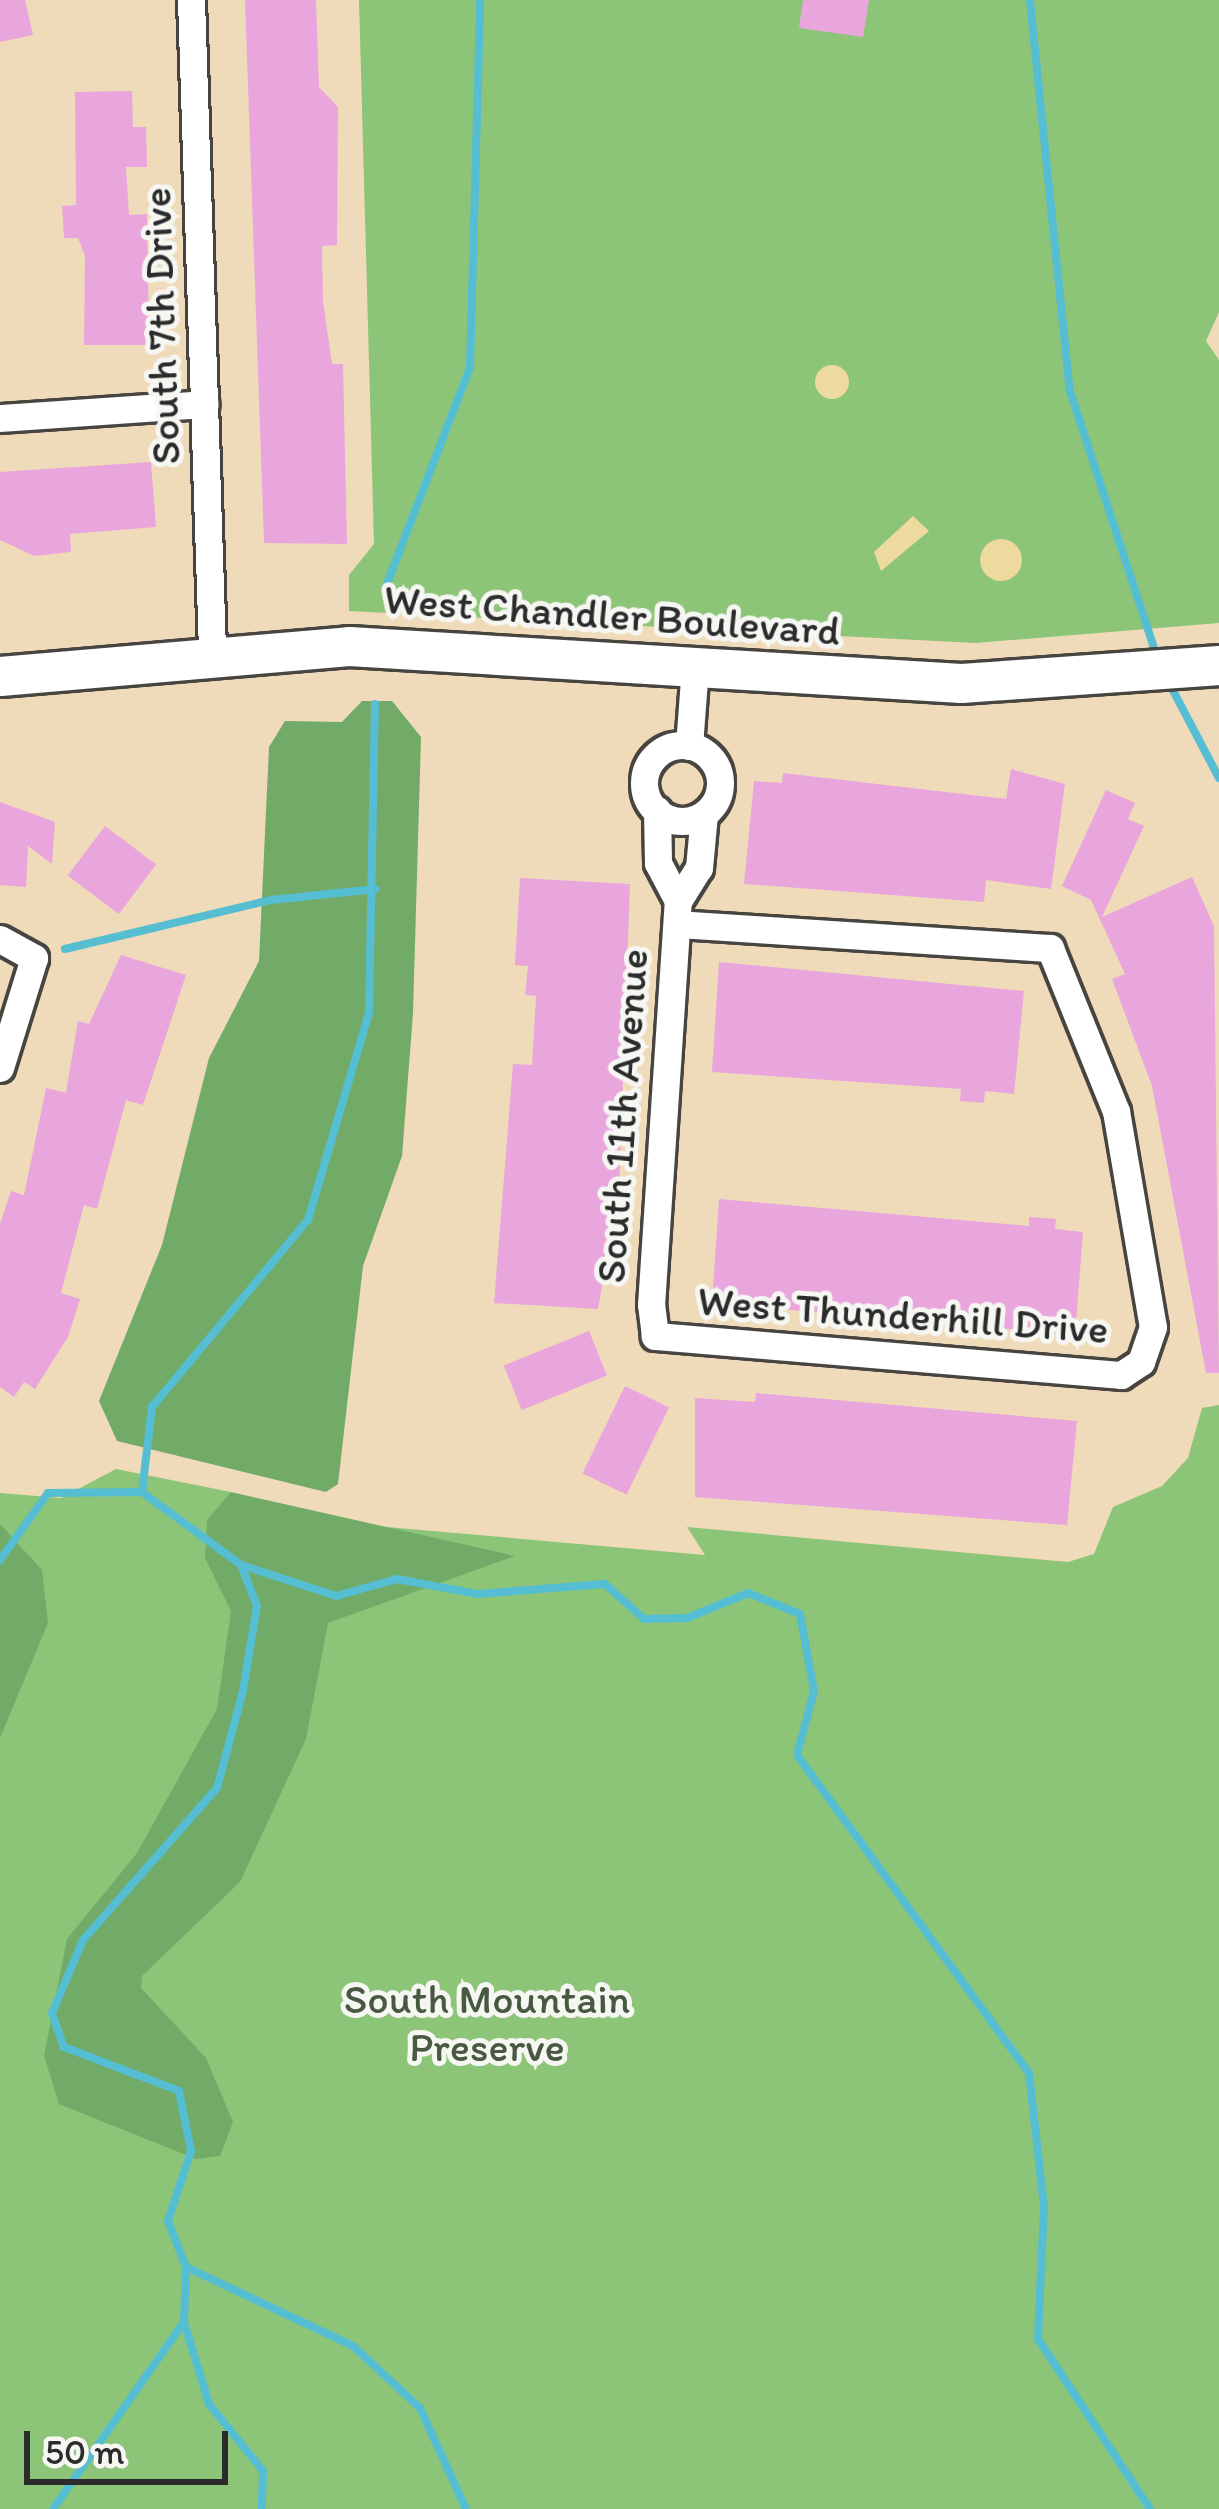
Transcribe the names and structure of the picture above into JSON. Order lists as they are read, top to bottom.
{
  "streets": {
    "main road": ["West Chandler Boulevard"],
    "street": ["South 7th Drive", "South 11th Avenue", "West Thunderhill Drive"]
  },
  "crossings": [
    ["South 7th Drive", "West Chandler Boulevard"],
    ["South 11th Avenue", "West Thunderhill Drive"]
  ],
  "parks": ["South Mountain Preserve"],
  "scale_bar": "50 m"
}
